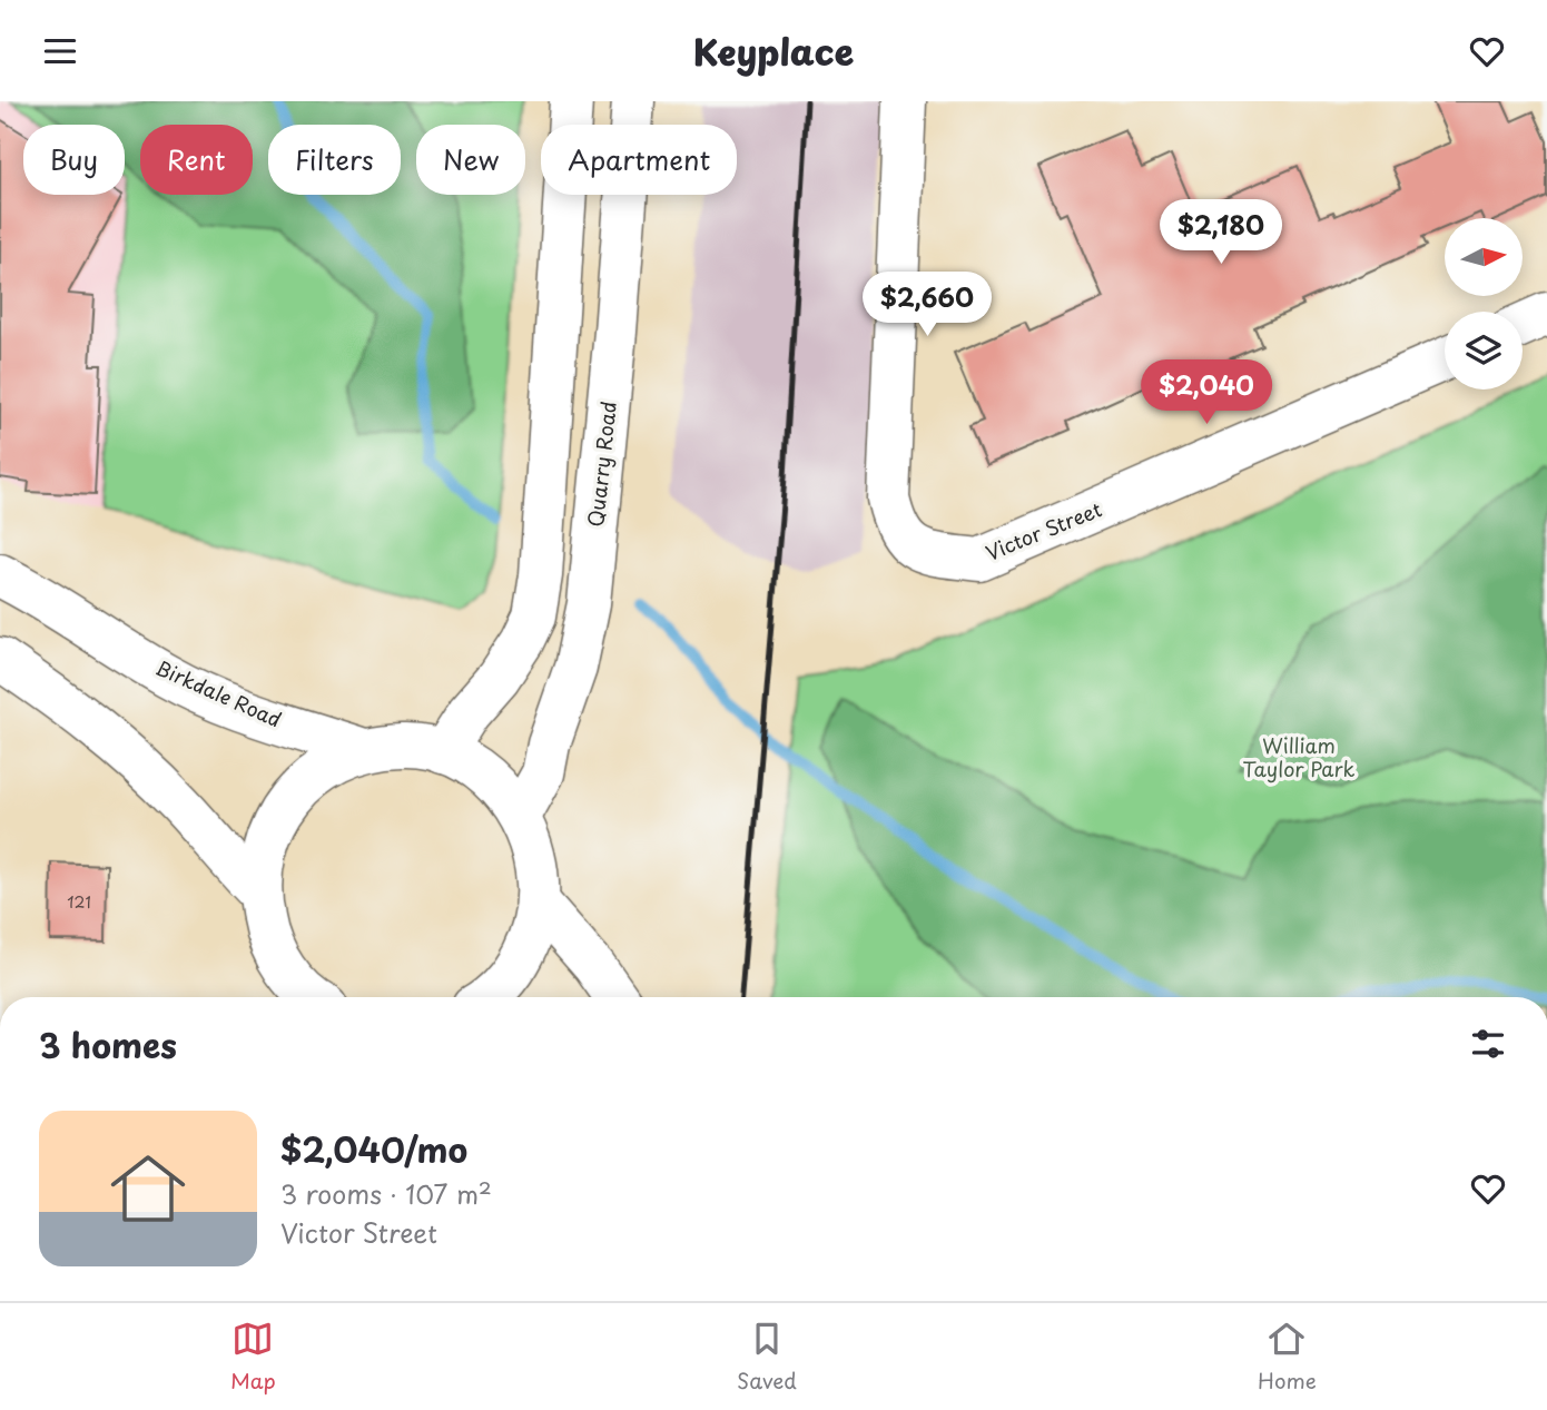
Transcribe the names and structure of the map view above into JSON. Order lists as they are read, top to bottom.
{
  "streets": {
    "main road": ["Quarry Road", "Victor Street", "Birkdale Road"]
  },
  "parks": ["William Taylor Park"],
  "house_numbers": ["121"],
  "north": "right",
  "page": {
    "header": "Keyplace",
    "chip": [
      "Buy",
      "Rent",
      "Filters",
      "New",
      "Apartment"
    ],
    "price": ["$2,180", "$2,660", "$2,040"],
    "heading": "3 homes",
    "list": [
      {
        "name": "$2,040/mo",
        "note": "3 rooms · 107 m² · Victor Street"
      }
    ],
    "tabs": ["Map", "Saved", "Home"]
  }
}
